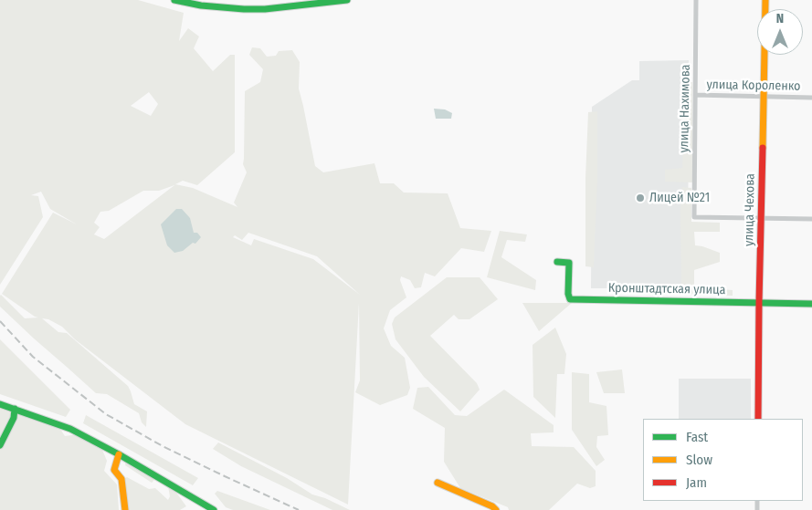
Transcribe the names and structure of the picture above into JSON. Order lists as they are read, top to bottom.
{
  "streets": {
    "street": [
      "улица Короленко",
      "улица Нахимова",
      "улица Чехова",
      "Кронштадтская улица"
    ]
  },
  "crossings": [
    ["улица Короленко", "улица Нахимова"],
    ["улица Короленко", "улица Чехова"],
    ["улица Нахимова", "улица Чехова"],
    ["улица Чехова", "Кронштадтская улица"]
  ],
  "places": ["Лицей №21"],
  "legend": ["Fast", "Slow", "Jam"],
  "north": "top"
}
